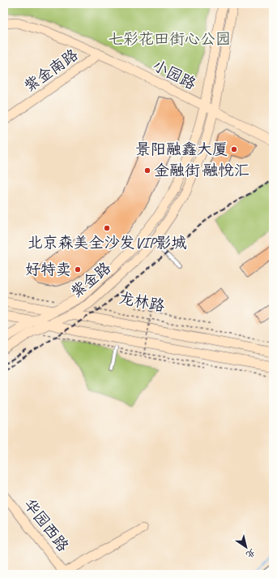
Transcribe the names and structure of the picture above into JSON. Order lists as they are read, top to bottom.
{
  "streets": {
    "main road": [
      "紫金南路",
      "小园路",
      "紫金路",
      "龙林路",
      "华园西路"
    ]
  },
  "crossings": [
    ["紫金南路", "小园路"],
    ["小园路", "紫金路"],
    ["紫金路", "龙林路"]
  ],
  "parks": ["七彩花田街心公园"],
  "places": [
    "景阳融鑫大厦",
    "金融街·融悦汇",
    "北京森美全沙发VIP影城",
    "好特卖"
  ],
  "north": "bottom right"
}
